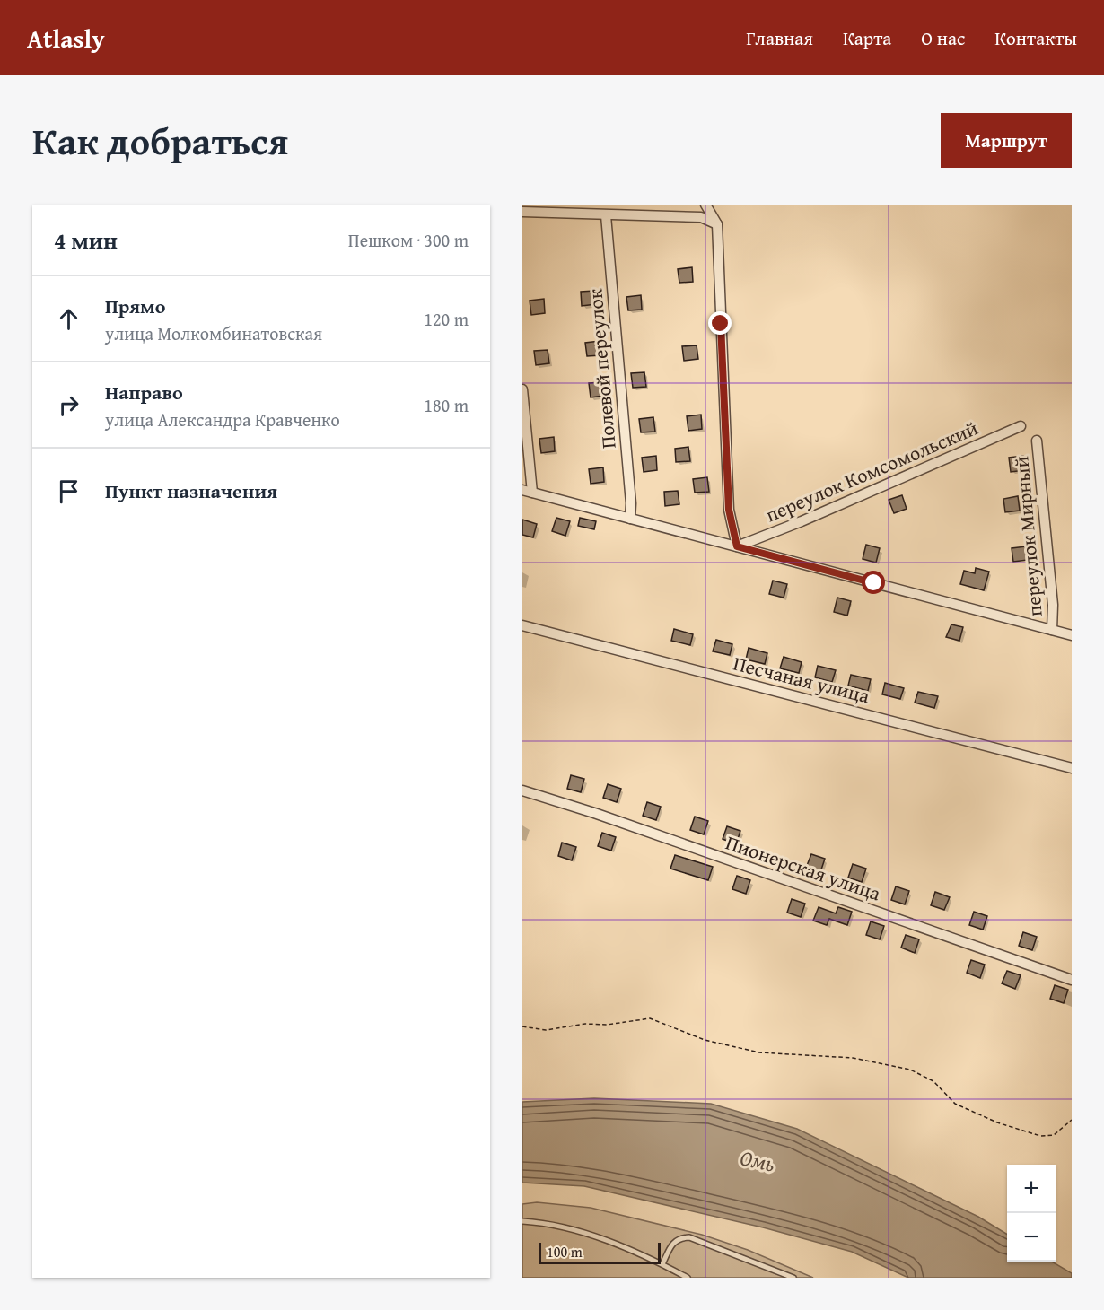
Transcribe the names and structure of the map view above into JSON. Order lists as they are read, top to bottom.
{
  "streets": {
    "street": [
      "Полевой переулок",
      "переулок Комсомольский",
      "переулок Мирный",
      "Песчаная улица",
      "Пионерская улица"
    ]
  },
  "water": ["Омь"],
  "scale_bar": "100 m",
  "page": {
    "header": "Atlasly",
    "nav": [
      "Главная",
      "Карта",
      "О нас",
      "Контакты"
    ],
    "title": "Как добраться",
    "buttons": "Маршрут",
    "heading": ["4 мин", "Пешком · 300 m"],
    "list": [
      ["Прямо", "улица Молкомбинатовская", "120 m"],
      ["Направо", "улица Александра Кравченко", "180 m"],
      "Пункт назначения"
    ],
    "map_buttons": ["+", "−"],
    "scale": "100 m"
  }
}
